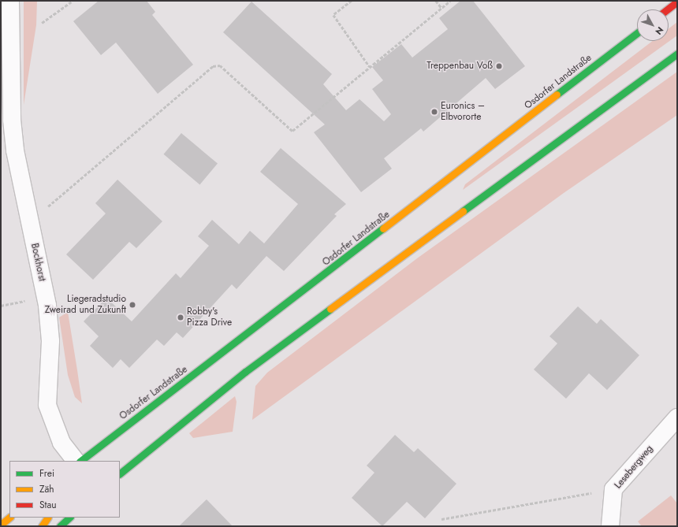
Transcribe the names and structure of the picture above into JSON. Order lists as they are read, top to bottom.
{
  "streets": {
    "main road": ["Osdorfer Landstraße"],
    "street": ["Bockhorst", "Lesebergweg"]
  },
  "places": [
    "Treppenbau Voß",
    "Euronics – Elbvororte",
    "Liegeradstudio Zweirad und Zukunft",
    "Robby's Pizza Drive"
  ],
  "legend": ["Frei", "Zäh", "Stau"],
  "north": "bottom right"
}
